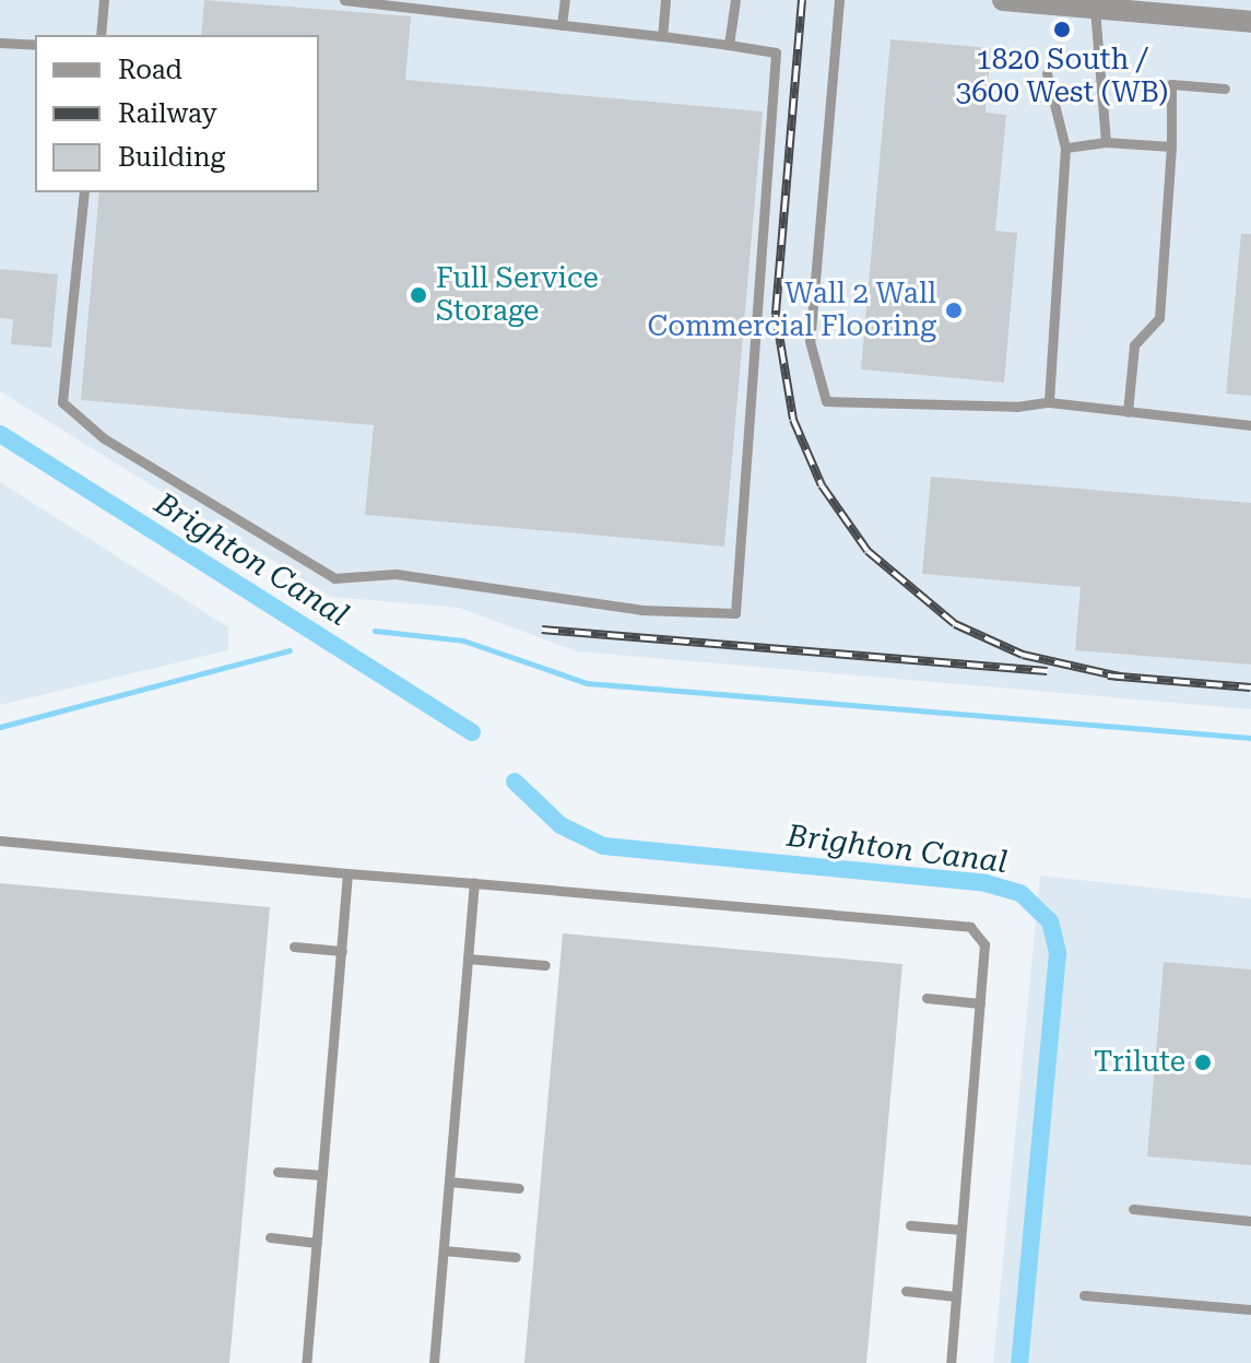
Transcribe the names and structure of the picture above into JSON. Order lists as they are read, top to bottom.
{
  "water": ["Brighton Canal"],
  "places": [
    "1820 South / 3600 West (WB)",
    "Full Service Storage",
    "Wall 2 Wall Commercial Flooring",
    "Trilute"
  ],
  "legend": ["Road", "Railway", "Building"]
}
